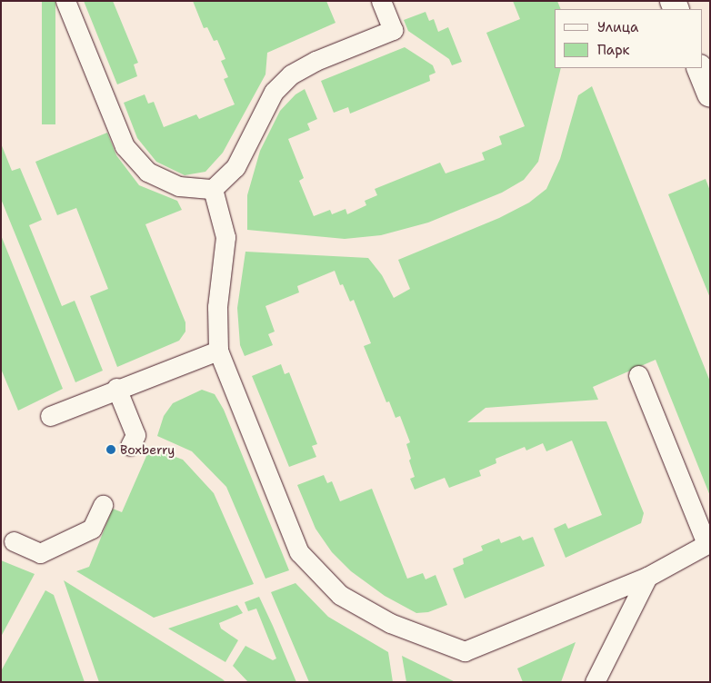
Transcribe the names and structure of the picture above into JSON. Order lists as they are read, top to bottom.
{
  "places": ["Boxberry"],
  "legend": ["Улица", "Парк"]
}
